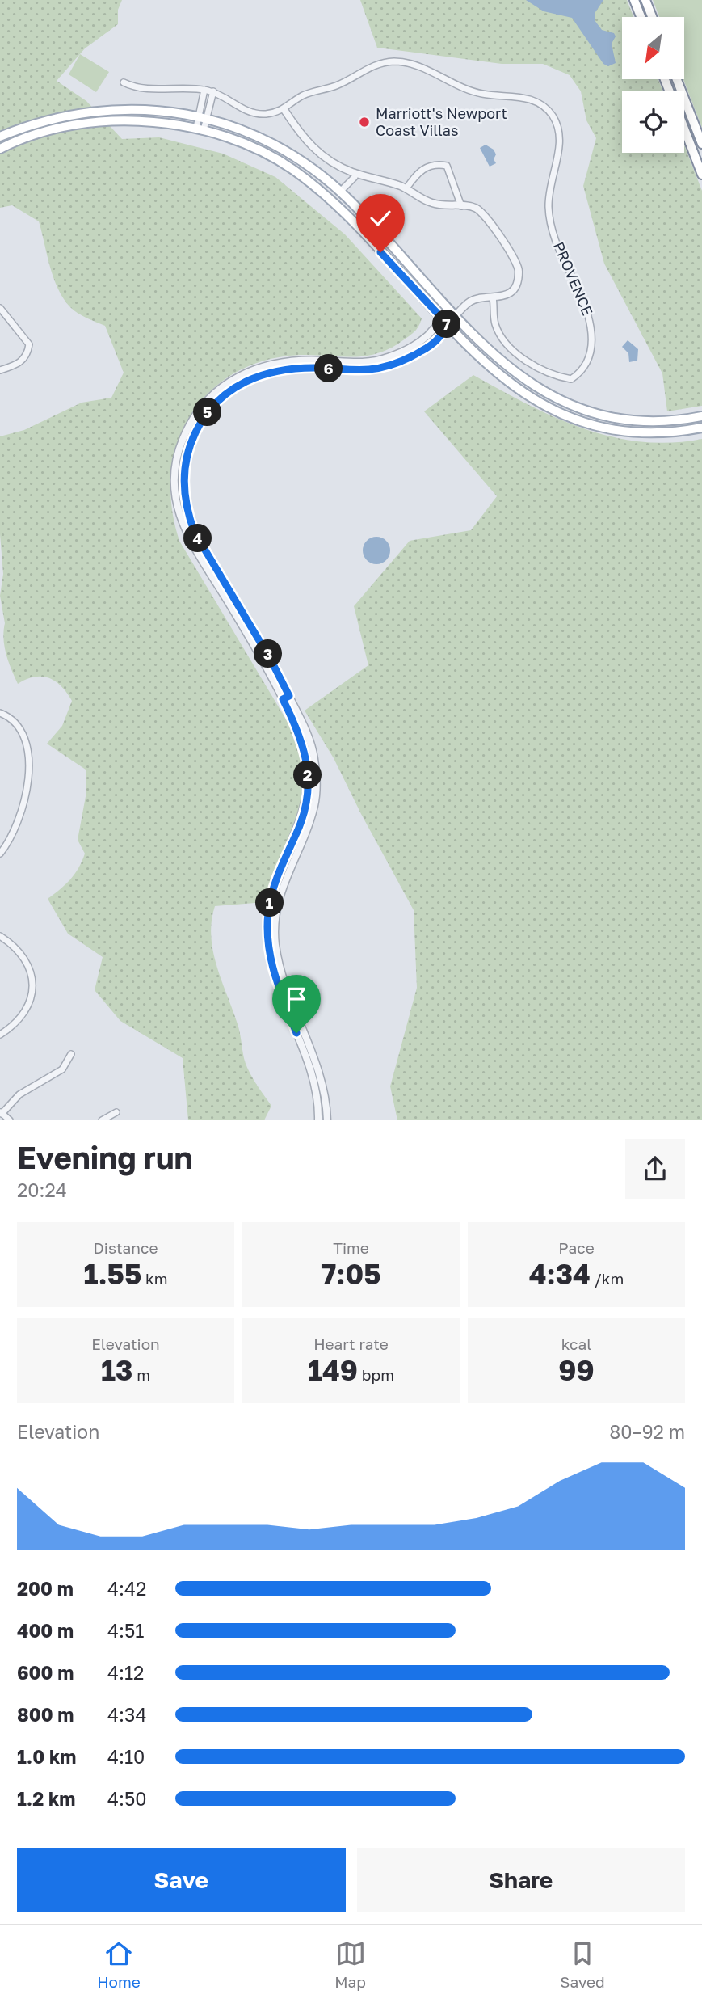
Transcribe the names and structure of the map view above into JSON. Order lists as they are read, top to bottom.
{
  "streets": {
    "street": ["PROVENCE"]
  },
  "places": ["Marriott's Newport Coast Villas"],
  "north": "bottom left",
  "page": {
    "pins": [
      "7",
      "6",
      "5",
      "4",
      "3",
      "2",
      "1"
    ],
    "heading": ["Evening run", "20:24"],
    "stats": [
      ["Distance", "1.55 km"],
      ["Time", "7:05"],
      ["Pace", "4:34 /km"],
      ["Elevation", "13 m"],
      ["Heart rate", "149 bpm"],
      ["kcal", "99"]
    ],
    "chart": ["Elevation", "80–92 m"],
    "list": [
      {
        "name": "200 m",
        "note": "4:42"
      },
      {
        "name": "400 m",
        "note": "4:51"
      },
      {
        "name": "600 m",
        "note": "4:12"
      },
      {
        "name": "800 m",
        "note": "4:34"
      },
      {
        "name": "1.0 km",
        "note": "4:10"
      },
      {
        "name": "1.2 km",
        "note": "4:50"
      }
    ],
    "buttons": ["Save", "Share"],
    "tabs": ["Home", "Map", "Saved"]
  }
}
